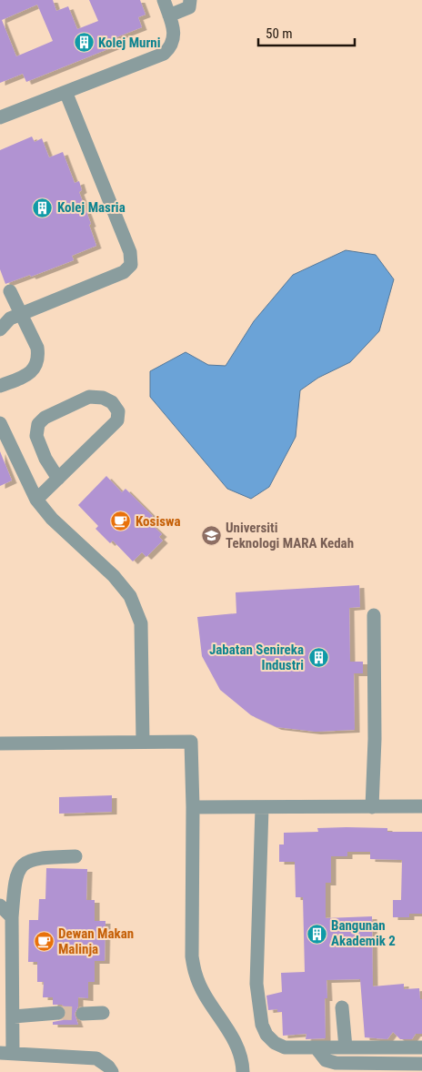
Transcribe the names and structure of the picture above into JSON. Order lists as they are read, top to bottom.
{
  "places": {
    "building": [
      "Kolej Murni",
      "Kolej Masria",
      "Jabatan Senireka Industri",
      "Bangunan Akademik 2"
    ],
    "cafe": ["Kosiswa", "Dewan Makan Malinja"],
    "school or university": ["Universiti Teknologi MARA Kedah"]
  },
  "scale_bar": "50 m"
}
